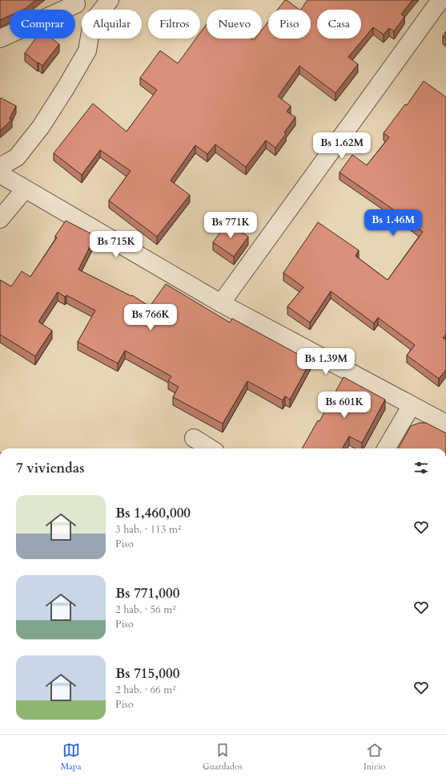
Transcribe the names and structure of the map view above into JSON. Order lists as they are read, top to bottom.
{
  "page": {
    "chip": [
      "Comprar",
      "Alquilar",
      "Filtros",
      "Nuevo",
      "Piso",
      "Casa"
    ],
    "price": [
      "Bs 1.62M",
      "Bs 1.46M",
      "Bs 771K",
      "Bs 715K",
      "Bs 766K",
      "Bs 1.39M",
      "Bs 601K"
    ],
    "heading": "7 viviendas",
    "list": [
      {
        "name": "Bs 1,460,000",
        "note": "3 hab. · 113 m² · Piso"
      },
      {
        "name": "Bs 771,000",
        "note": "2 hab. · 56 m² · Piso"
      },
      {
        "name": "Bs 715,000",
        "note": "2 hab. · 66 m² · Piso"
      }
    ],
    "tabs": ["Mapa", "Guardados", "Inicio"]
  }
}
